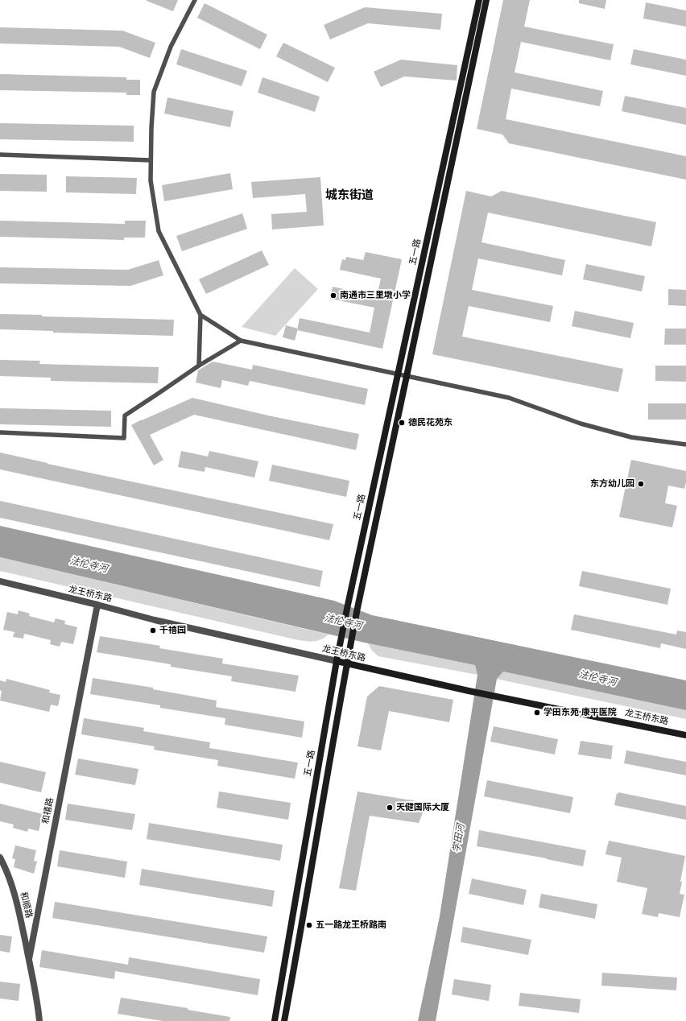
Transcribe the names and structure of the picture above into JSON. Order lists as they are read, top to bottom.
{
  "streets": {
    "main road": ["五一路", "龙王桥东路"],
    "street": ["和禧路", "和顺路"]
  },
  "crossings": [
    ["五一路", "龙王桥东路"],
    ["龙王桥东路", "和禧路"],
    ["和禧路", "和顺路"]
  ],
  "districts": ["城东街道"],
  "water": ["法伦寺河", "学田河"],
  "places": [
    "南通市三里墩小学",
    "德民花苑东",
    "东方幼儿园",
    "千禧园",
    "学田东苑·康平医院",
    "天健国际大厦",
    "五一路龙王桥路南"
  ]
}
